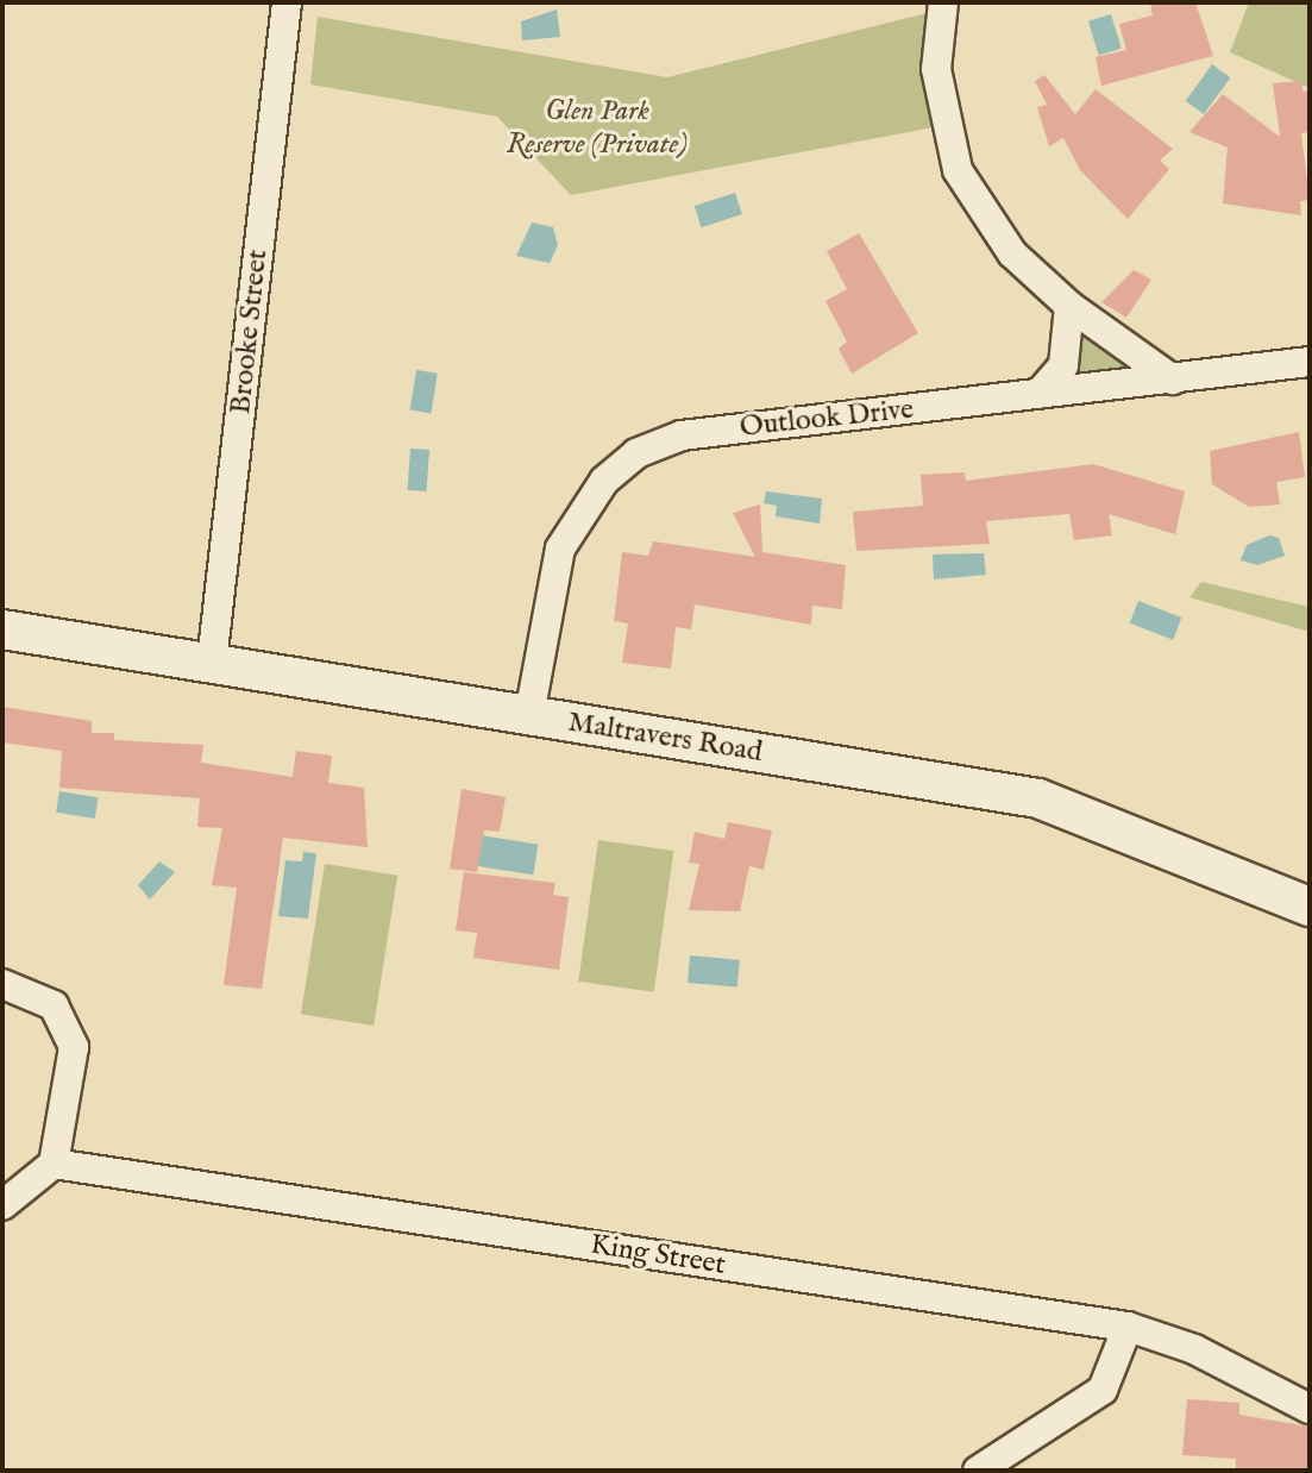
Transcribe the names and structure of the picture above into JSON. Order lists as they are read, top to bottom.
{
  "streets": {
    "street": [
      "Brooke Street",
      "Outlook Drive",
      "Maltravers Road",
      "King Street"
    ]
  },
  "crossings": [
    ["Brooke Street", "Maltravers Road"],
    ["Outlook Drive", "Maltravers Road"]
  ],
  "parks": ["Glen Park Reserve (Private)"]
}
